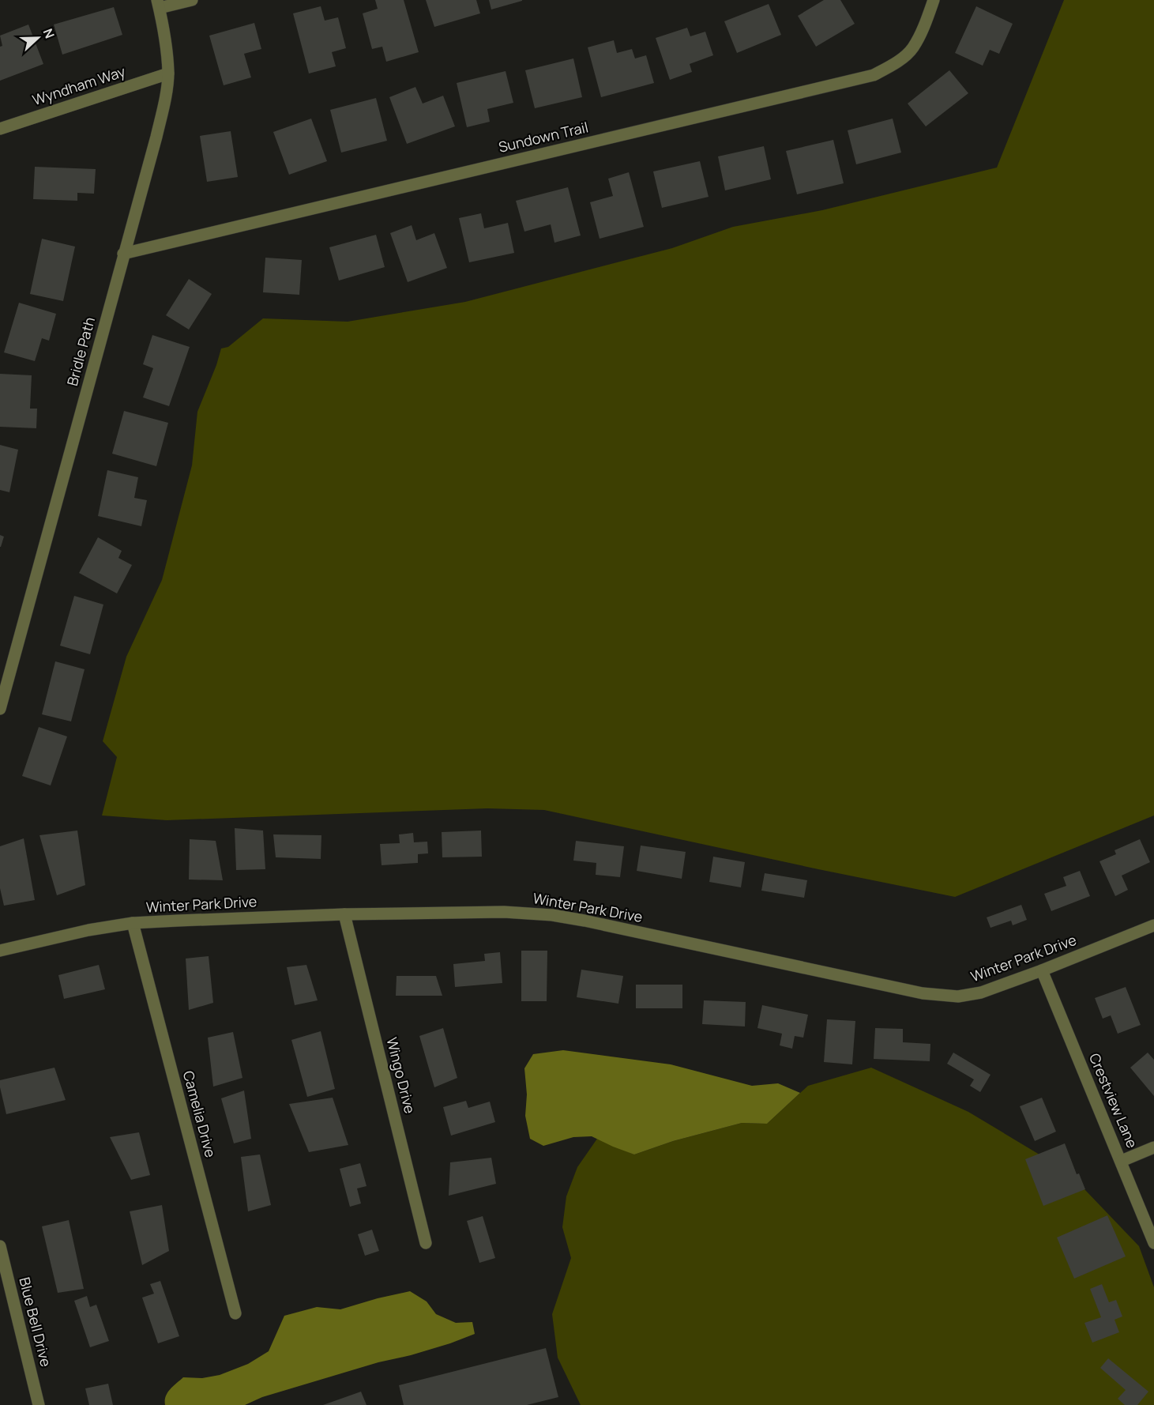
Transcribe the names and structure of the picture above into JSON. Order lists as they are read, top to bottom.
{
  "streets": {
    "street": [
      "Wyndham Way",
      "Sundown Trail",
      "Bridle Path",
      "Winter Park Drive",
      "Wingo Drive",
      "Crestview Lane",
      "Camelia Drive",
      "Blue Bell Drive"
    ]
  },
  "crossings": [
    ["Wyndham Way", "Bridle Path"],
    ["Sundown Trail", "Bridle Path"],
    ["Winter Park Drive", "Wingo Drive"],
    ["Winter Park Drive", "Crestview Lane"],
    ["Winter Park Drive", "Camelia Drive"]
  ],
  "north": "right"
}
